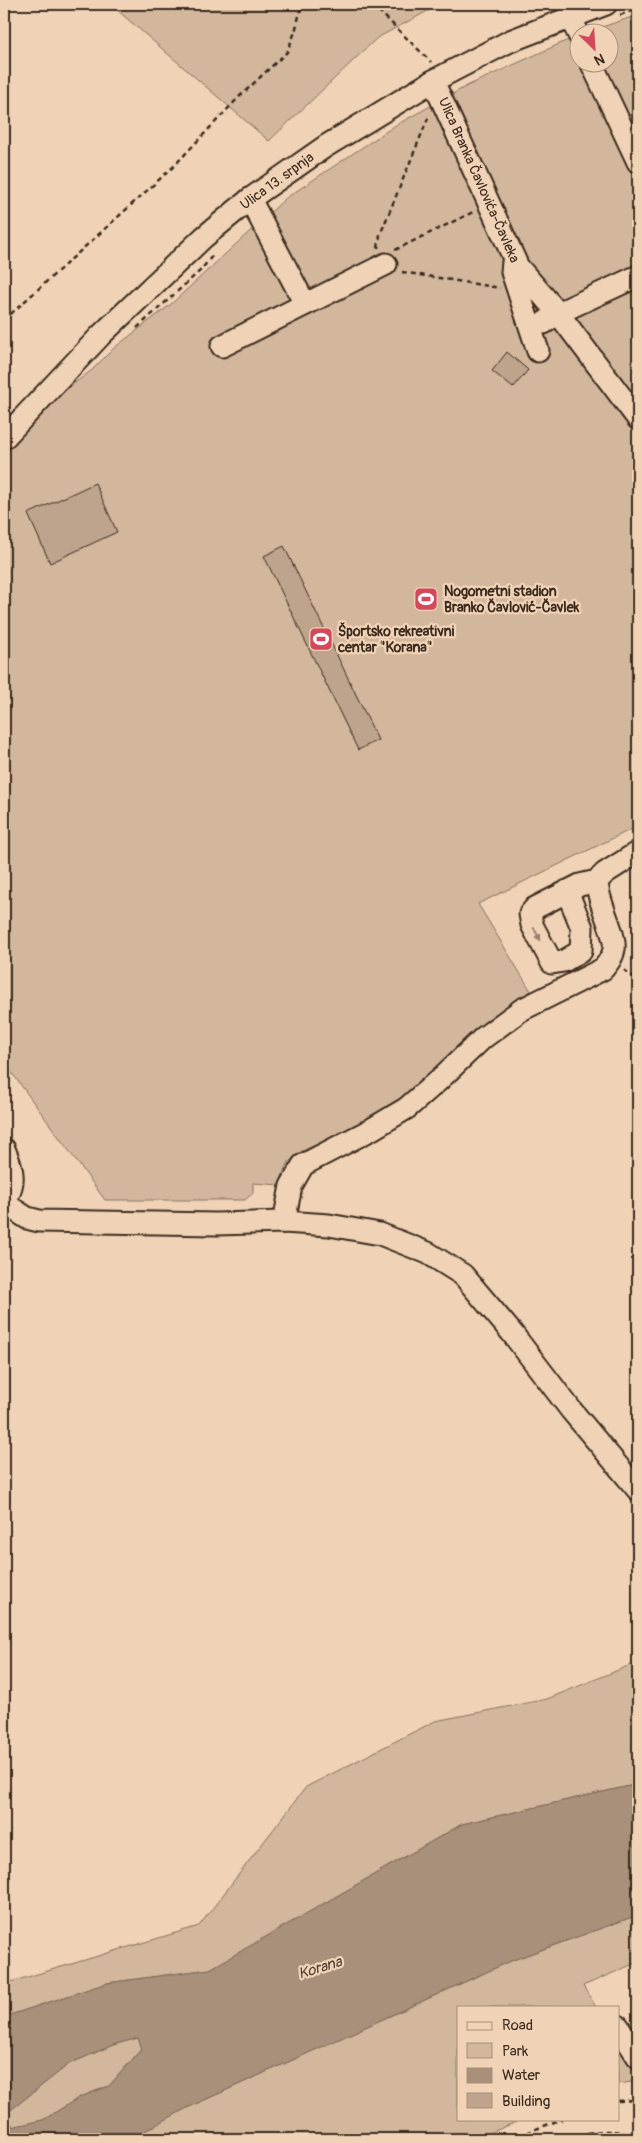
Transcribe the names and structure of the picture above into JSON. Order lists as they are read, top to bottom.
{
  "streets": {
    "street": ["Ulica Branka Čavlovića-Čavleka", "Ulica 13. srpnja"]
  },
  "crossings": [
    ["Ulica Branka Čavlovića-Čavleka", "Ulica 13. srpnja"]
  ],
  "water": ["Korana"],
  "places": {
    "sports": ["Nogometni stadion Branko Čavlović-Čavlek", "Športsko rekreativni centar \"Korana\""]
  },
  "legend": [
    "Road",
    "Park",
    "Water",
    "Building"
  ],
  "north": "bottom right"
}
